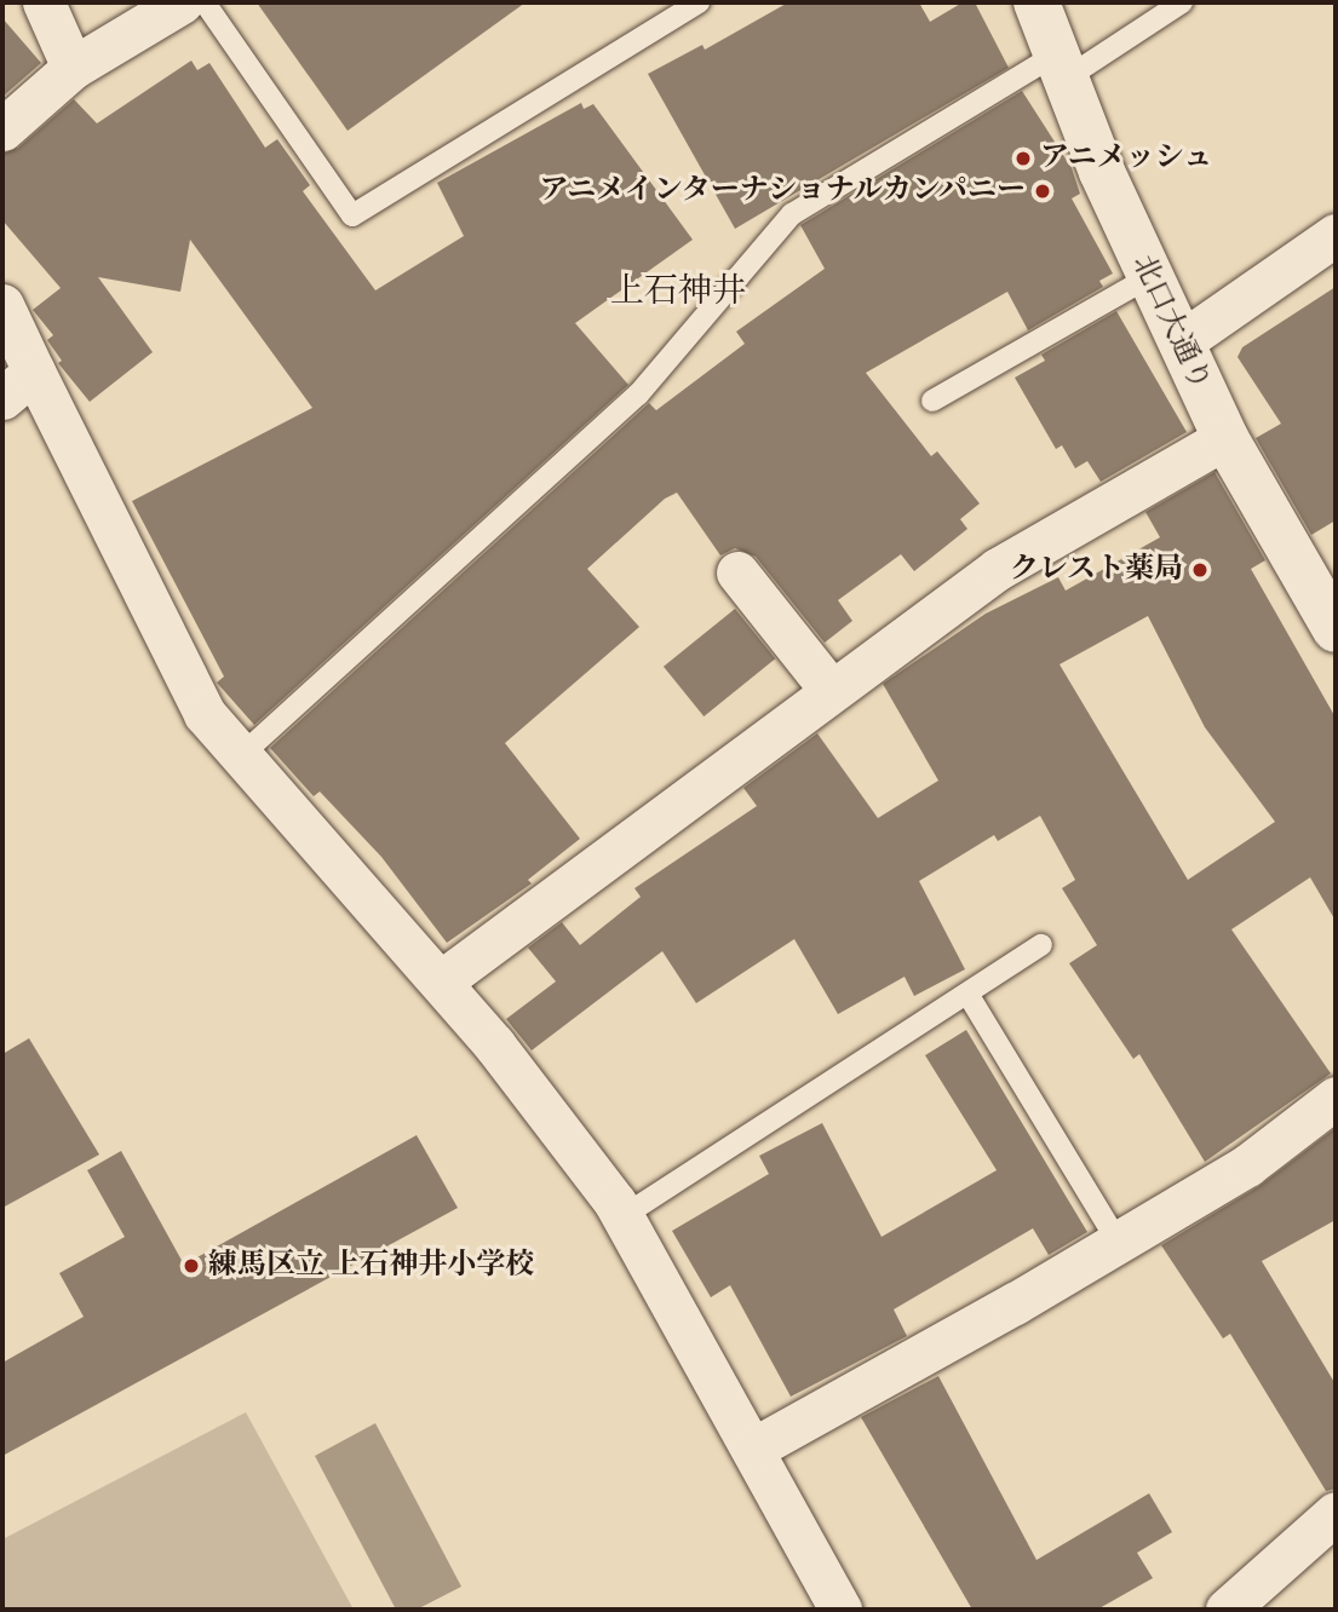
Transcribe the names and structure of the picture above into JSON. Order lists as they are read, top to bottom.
{
  "streets": {
    "street": ["北口大通り"]
  },
  "districts": ["上石神井"],
  "places": [
    "アニメッシュ",
    "アニメインターナショナルカンパニー",
    "クレスト薬局",
    "練馬区立 上石神井小学校"
  ]
}
